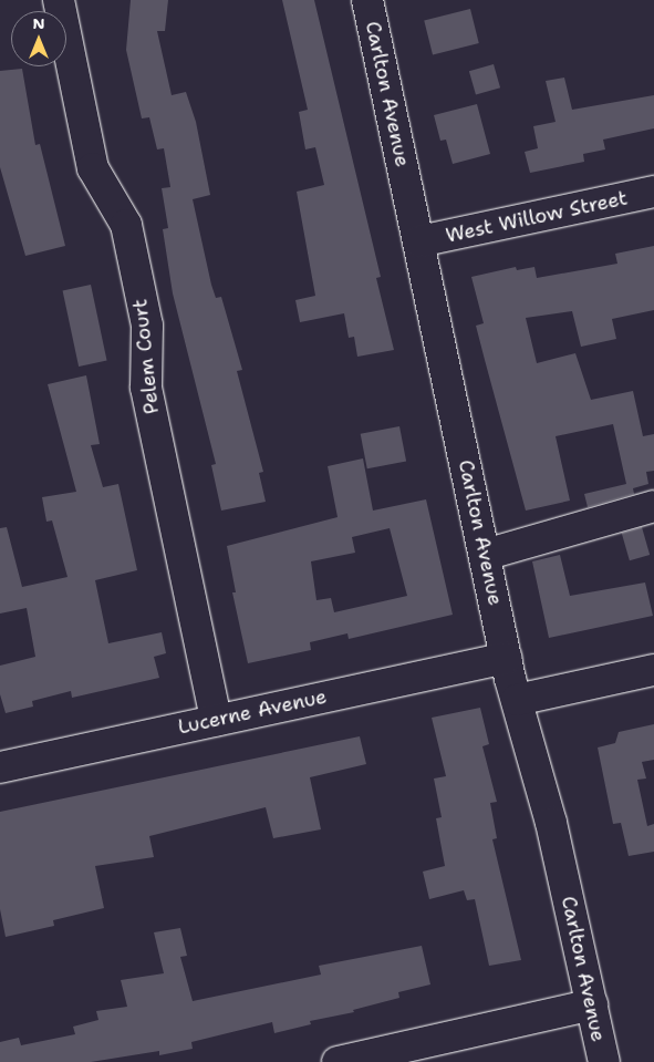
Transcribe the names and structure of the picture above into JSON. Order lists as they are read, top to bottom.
{
  "streets": {
    "street": [
      "Carlton Avenue",
      "West Willow Street",
      "Pelem Court",
      "Lucerne Avenue"
    ]
  },
  "crossings": [
    ["Carlton Avenue", "West Willow Street"],
    ["Carlton Avenue", "Lucerne Avenue"],
    ["Pelem Court", "Lucerne Avenue"]
  ],
  "north": "top"
}
